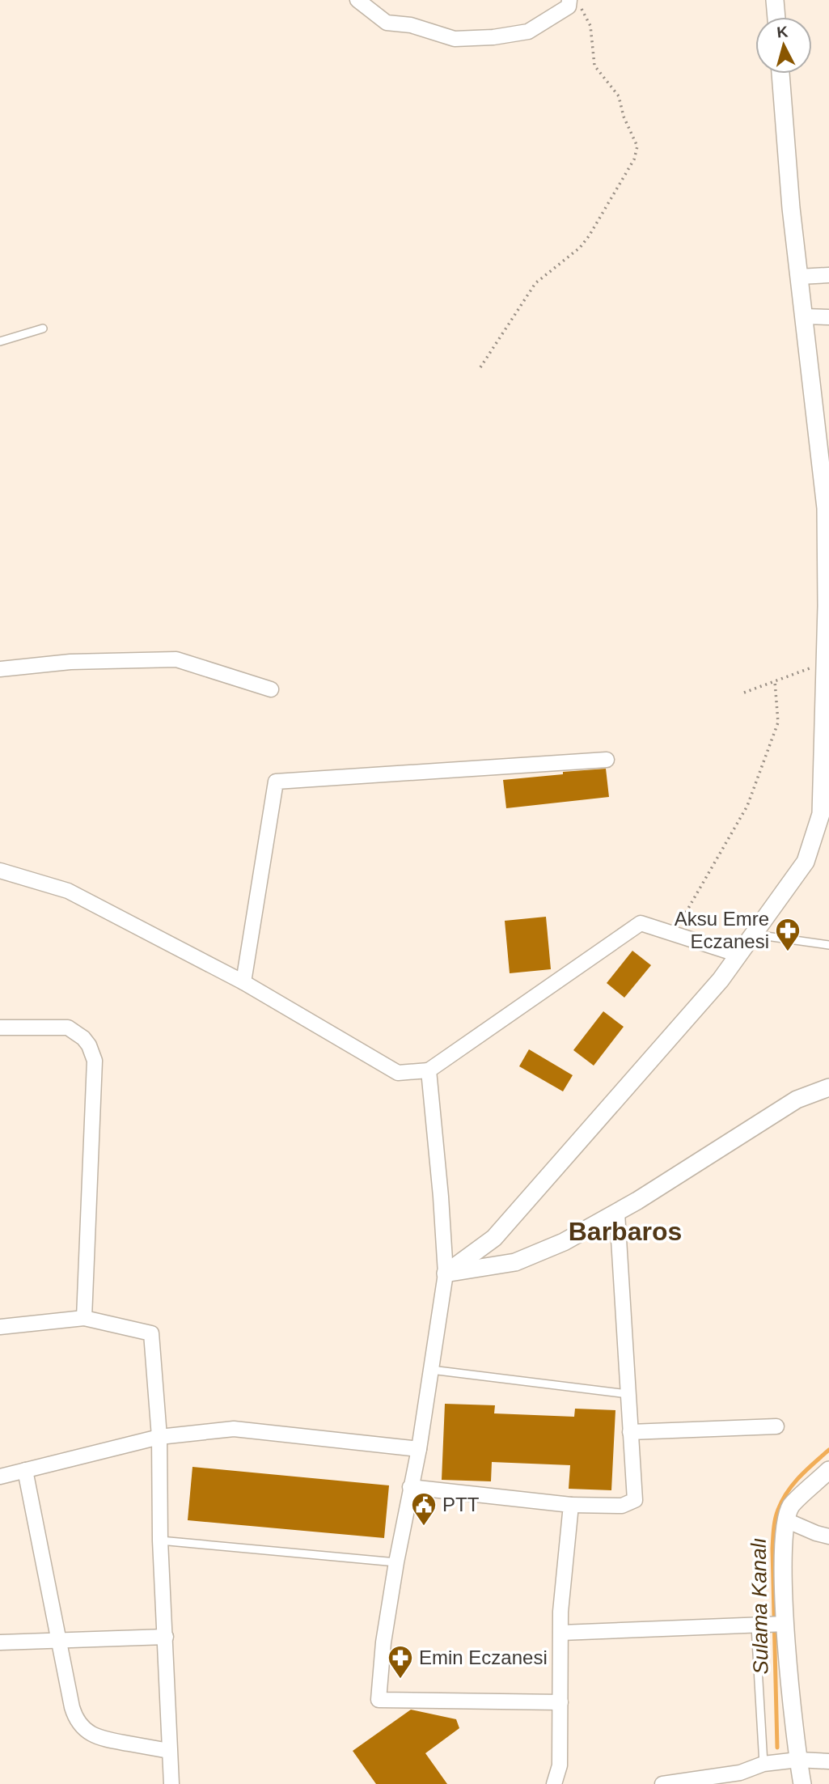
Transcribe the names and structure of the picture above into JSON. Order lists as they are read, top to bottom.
{
  "districts": ["Barbaros"],
  "water": ["Sulama Kanalı"],
  "places": {
    "pharmacy": ["Aksu Emre Eczanesi", "Emin Eczanesi"],
    "public building": ["PTT"]
  },
  "north": "top"
}
